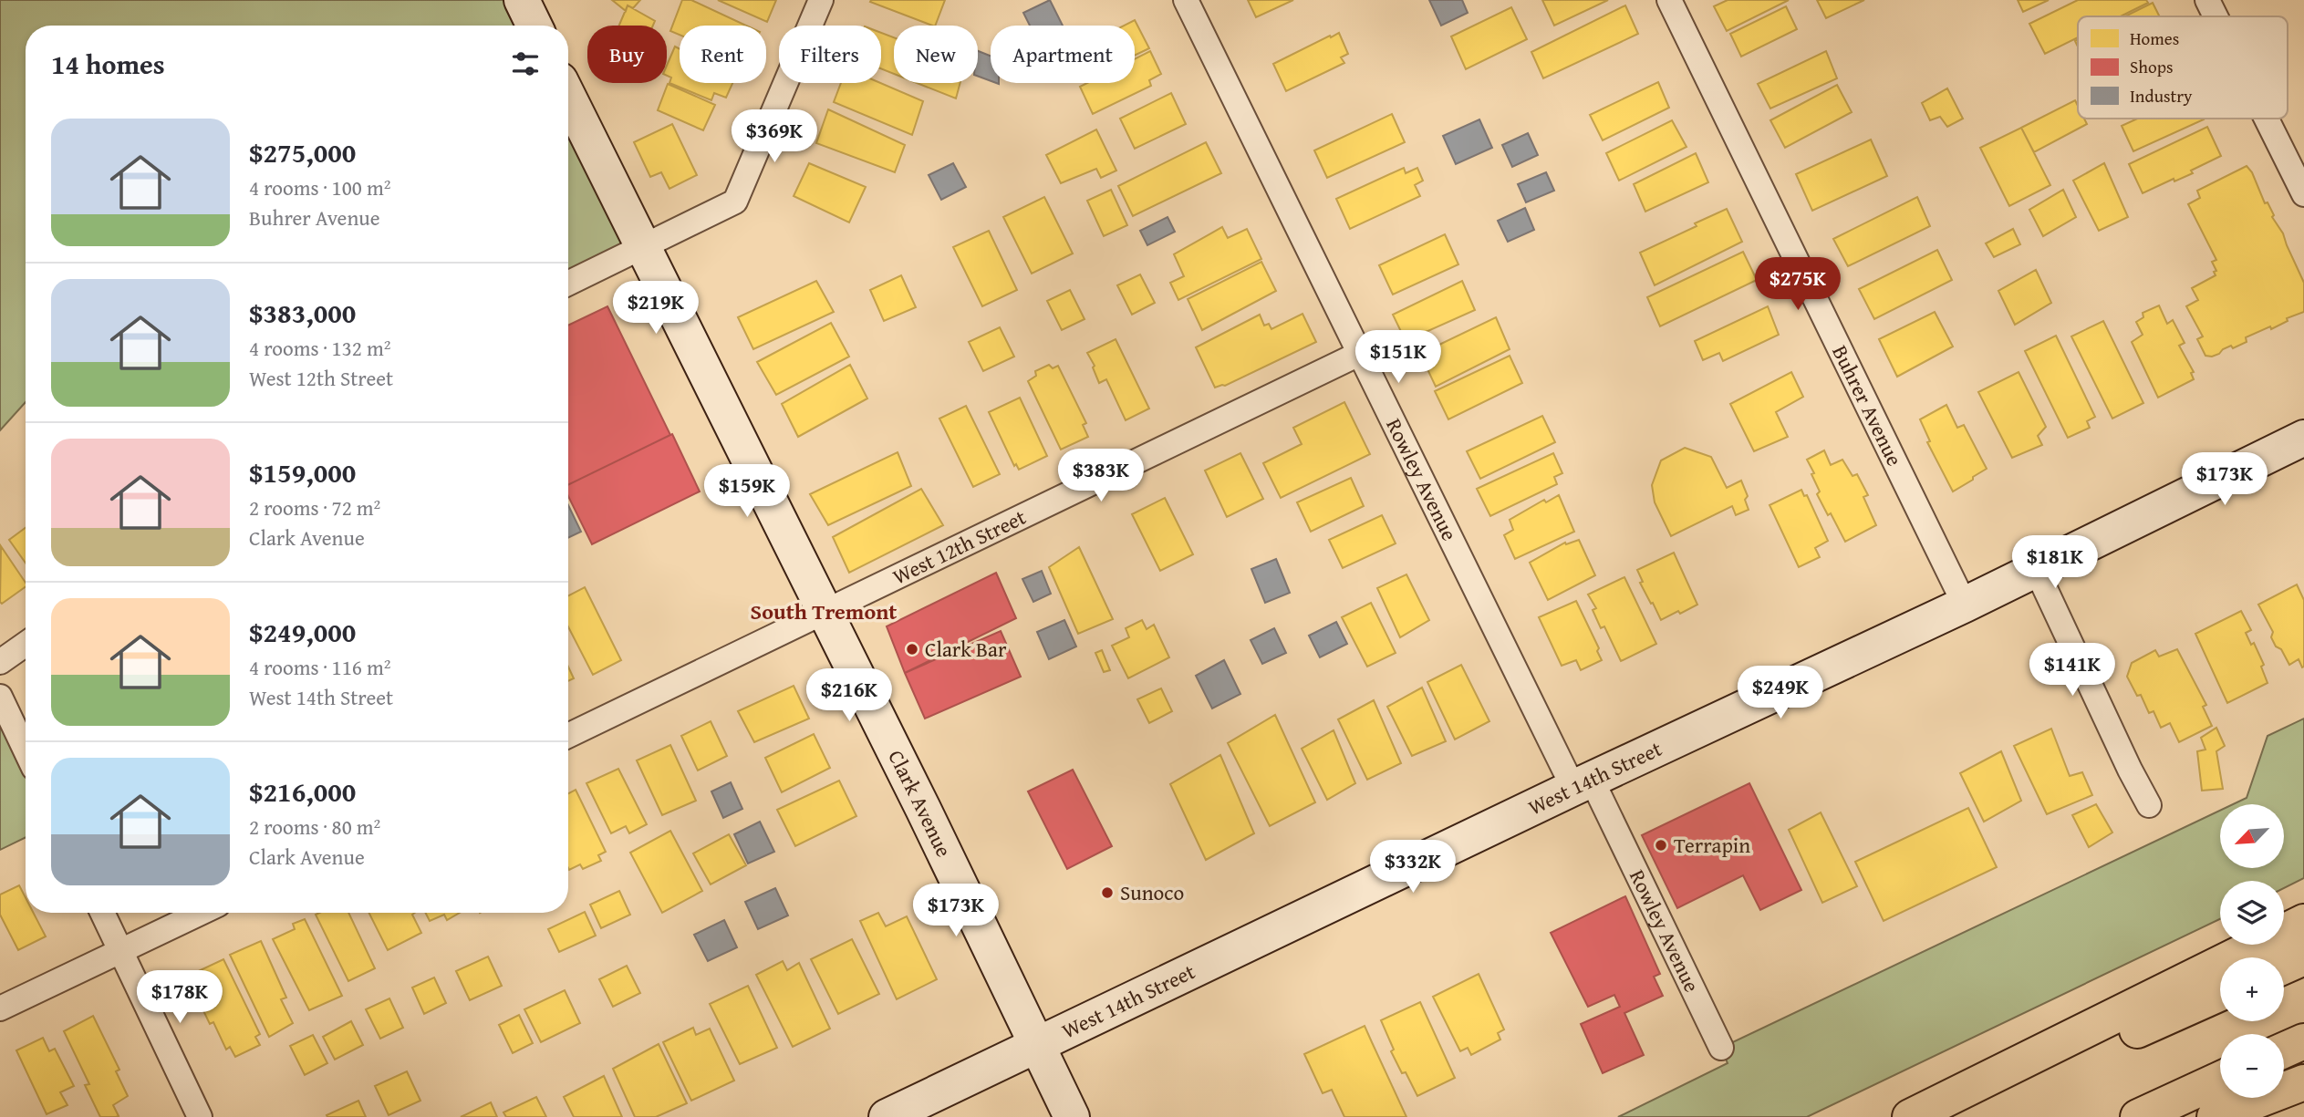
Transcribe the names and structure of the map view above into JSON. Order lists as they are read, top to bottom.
{
  "streets": {
    "street": [
      "Buhrer Avenue",
      "Rowley Avenue",
      "West 12th Street",
      "West 14th Street",
      "Clark Avenue"
    ]
  },
  "crossings": [
    ["Buhrer Avenue", "West 14th Street"],
    ["Rowley Avenue", "West 12th Street"],
    ["Rowley Avenue", "West 14th Street"],
    ["West 12th Street", "Clark Avenue"],
    ["West 14th Street", "Clark Avenue"]
  ],
  "districts": ["South Tremont"],
  "places": ["Clark Bar", "Terrapin", "Sunoco"],
  "legend": ["Homes", "Shops", "Industry"],
  "north": "bottom left",
  "page": {
    "chip": [
      "Buy",
      "Rent",
      "Filters",
      "New",
      "Apartment"
    ],
    "heading": "14 homes",
    "list": [
      {
        "name": "$275,000",
        "note": "4 rooms · 100 m² · Buhrer Avenue"
      },
      {
        "name": "$383,000",
        "note": "4 rooms · 132 m² · West 12th Street"
      },
      {
        "name": "$159,000",
        "note": "2 rooms · 72 m² · Clark Avenue"
      },
      {
        "name": "$249,000",
        "note": "4 rooms · 116 m² · West 14th Street"
      },
      {
        "name": "$216,000",
        "note": "2 rooms · 80 m² · Clark Avenue"
      }
    ],
    "price": [
      "$369K",
      "$275K",
      "$219K",
      "$151K",
      "$383K",
      "$173K",
      "$159K",
      "$181K",
      "$141K",
      "$249K",
      "$216K",
      "$332K",
      "$173K",
      "$178K"
    ],
    "map_buttons": ["+", "−"]
  }
}
